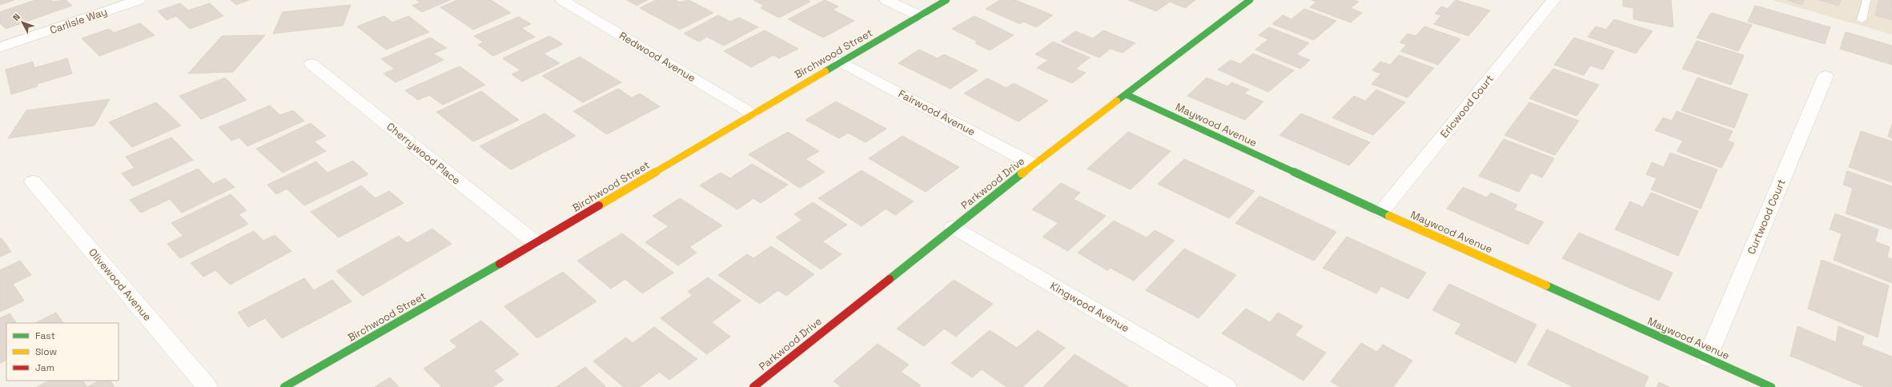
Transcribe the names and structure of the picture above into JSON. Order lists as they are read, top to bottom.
{
  "streets": {
    "street": [
      "Carlisle Way",
      "Birchwood Street",
      "Redwood Avenue",
      "Ericwood Court",
      "Fairwood Avenue",
      "Maywood Avenue",
      "Cherrywood Place",
      "Parkwood Drive",
      "Curtwood Court",
      "Olivewood Avenue",
      "Kingwood Avenue"
    ]
  },
  "crossings": [
    ["Birchwood Street", "Redwood Avenue"],
    ["Birchwood Street", "Fairwood Avenue"],
    ["Birchwood Street", "Cherrywood Place"],
    ["Ericwood Court", "Maywood Avenue"],
    ["Fairwood Avenue", "Parkwood Drive"],
    ["Maywood Avenue", "Parkwood Drive"],
    ["Maywood Avenue", "Curtwood Court"],
    ["Parkwood Drive", "Kingwood Avenue"]
  ],
  "legend": ["Fast", "Slow", "Jam"],
  "north": "top left"
}
